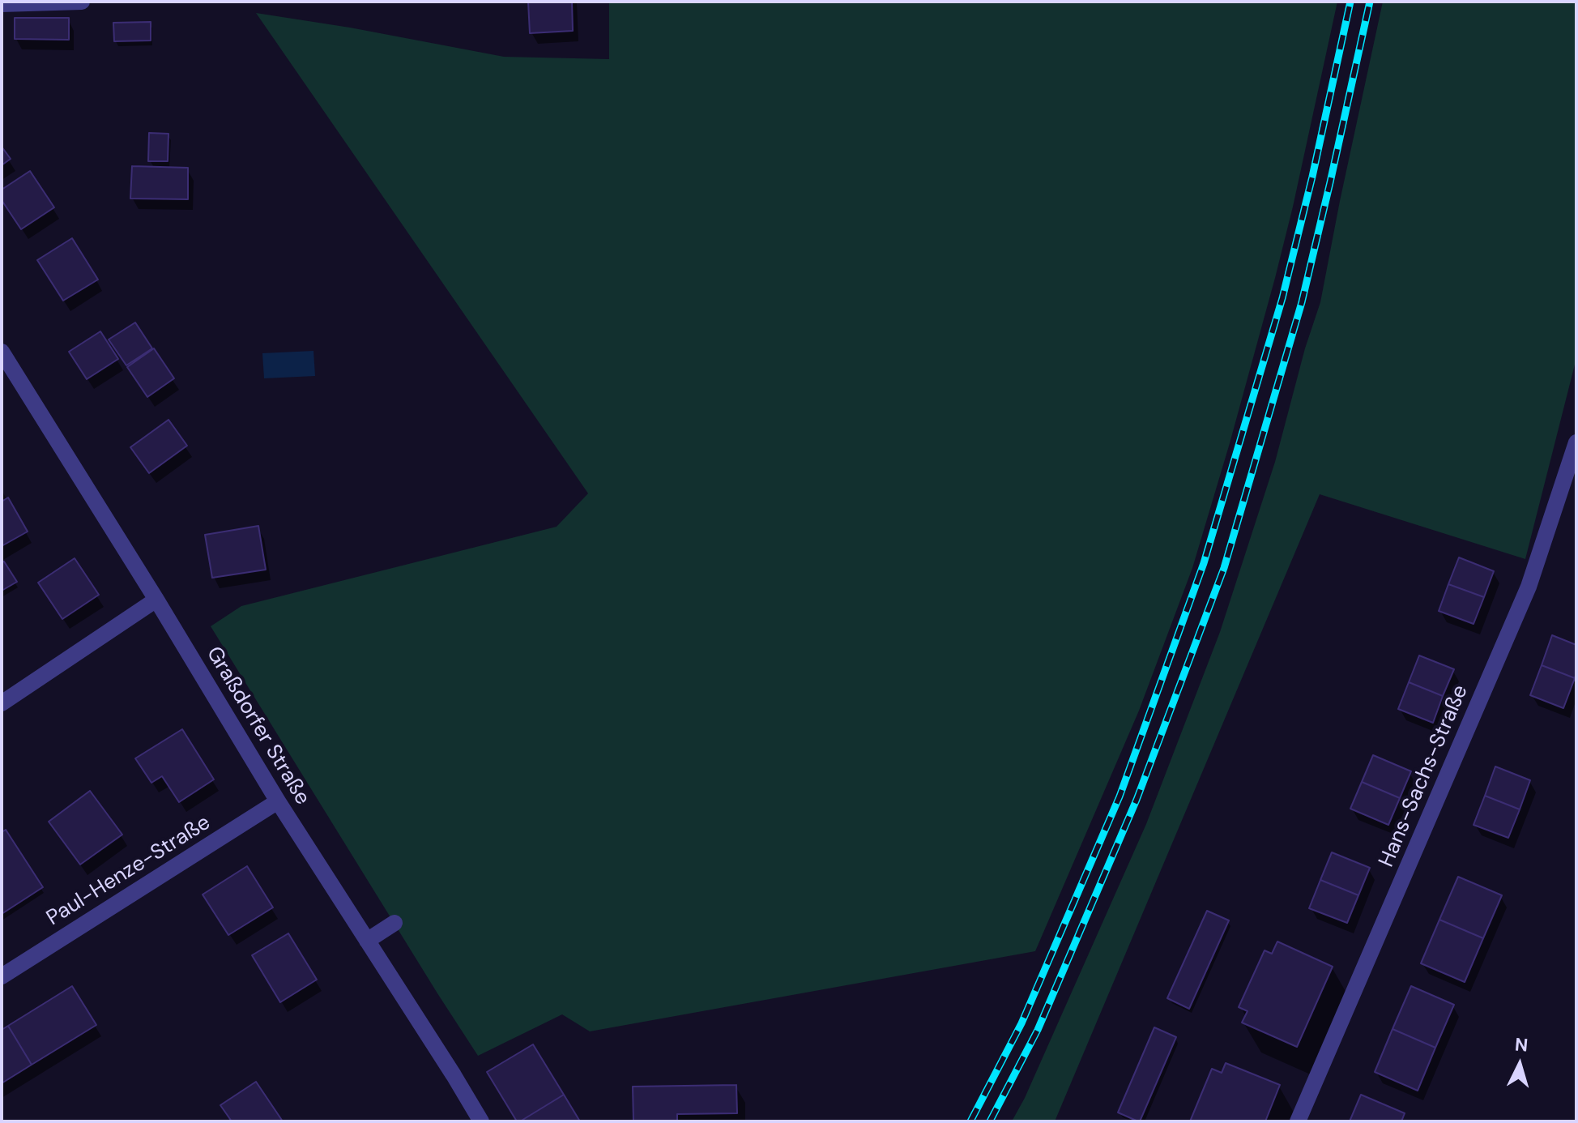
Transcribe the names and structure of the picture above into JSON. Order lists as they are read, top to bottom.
{
  "streets": {
    "street": ["Graßdorfer Straße", "Hans-Sachs-Straße", "Paul-Henze-Straße"]
  },
  "crossings": [
    ["Graßdorfer Straße", "Paul-Henze-Straße"]
  ],
  "north": "top"
}
